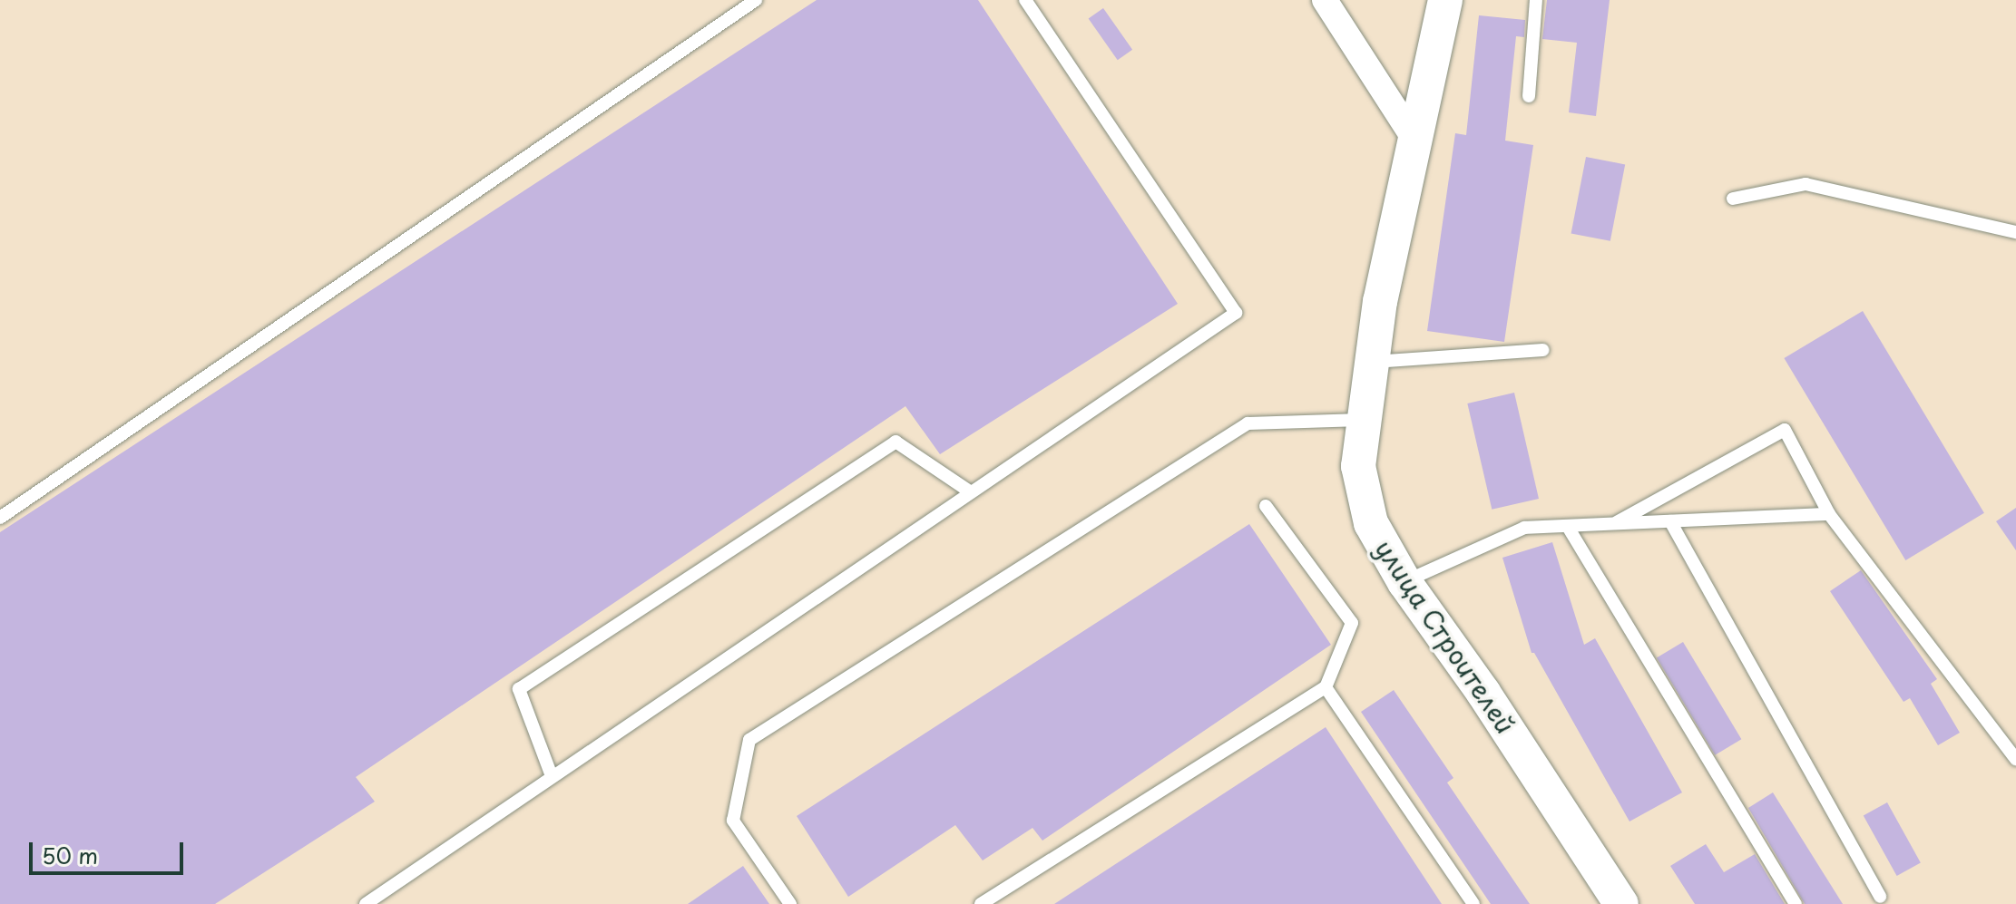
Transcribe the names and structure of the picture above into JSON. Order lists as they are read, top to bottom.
{
  "streets": {
    "street": ["улица Строителей"]
  },
  "scale_bar": "50 m"
}
